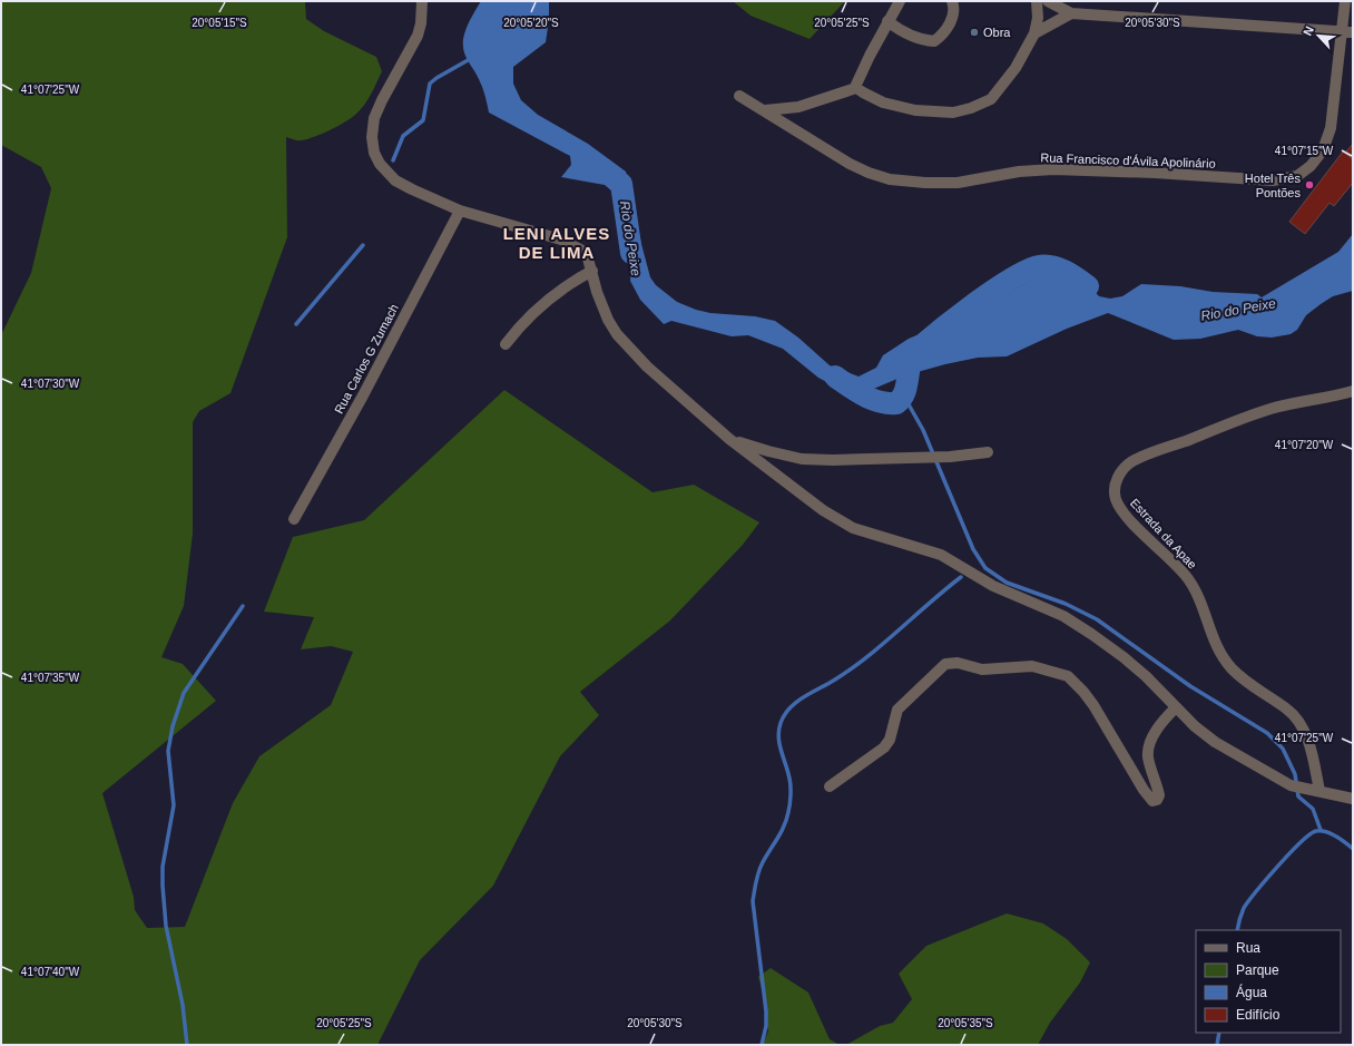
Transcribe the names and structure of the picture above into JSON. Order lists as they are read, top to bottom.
{
  "streets": {
    "street": ["Rua Francisco d'Ávila Apolinário", "Rua Carlos G Zumach", "Estrada da Apae"]
  },
  "districts": ["LENI ALVES DE LIMA"],
  "water": ["Rio do Peixe"],
  "places": ["Obra", "Hotel Três Pontões"],
  "legend": [
    "Rua",
    "Parque",
    "Água",
    "Edifício"
  ],
  "north": "top left",
  "coordinates": [
    "20°05'15\"S",
    "20°05'20\"S",
    "20°05'25\"S",
    "20°05'30\"S",
    "41°07'25\"W",
    "41°07'15\"W",
    "41°07'30\"W",
    "41°07'20\"W",
    "41°07'35\"W",
    "41°07'40\"W",
    "20°05'35\"S"
  ]
}
